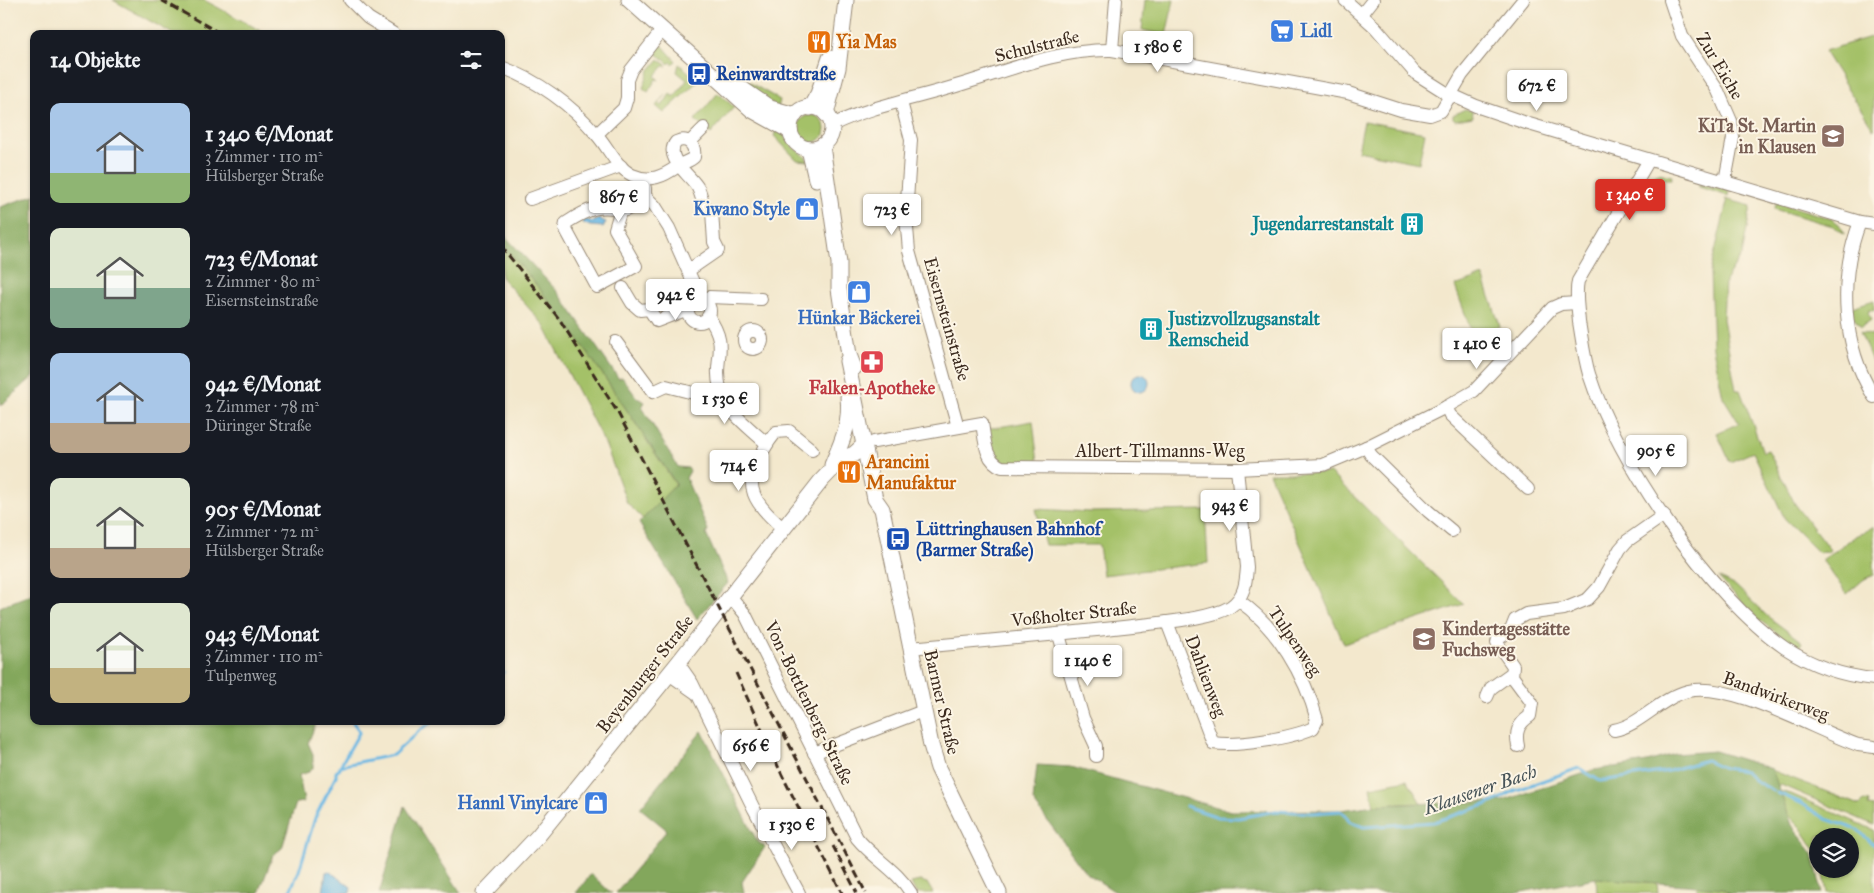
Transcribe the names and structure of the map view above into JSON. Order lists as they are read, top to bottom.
{
  "streets": {
    "main road": ["Beyenburger Straße", "Barmer Straße"],
    "street": [
      "Schulstraße",
      "Zur Eiche",
      "Eisernsteinstraße",
      "Albert-Tillmanns-Weg",
      "Voßholter Straße",
      "Tulpenweg",
      "Dahlienweg",
      "Bandwirkerweg",
      "Von-Bottlenberg-Straße"
    ]
  },
  "crossings": [
    ["Schulstraße", "Eisernsteinstraße"],
    ["Schulstraße", "Barmer Straße"],
    ["Eisernsteinstraße", "Albert-Tillmanns-Weg"],
    ["Voßholter Straße", "Tulpenweg"],
    ["Voßholter Straße", "Dahlienweg"],
    ["Voßholter Straße", "Barmer Straße"],
    ["Tulpenweg", "Dahlienweg"],
    ["Beyenburger Straße", "Von-Bottlenberg-Straße"]
  ],
  "water": ["Klausener Bach"],
  "places": {
    "supermarket": ["Lidl"],
    "restaurant": ["Yia Mas", "Arancini Manufaktur"],
    "bus stop": ["Reinwardtstraße", "Lüttringhausen Bahnhof (Barmer Straße)"],
    "school or university": ["KiTa St. Martin in Klausen", "Kindertagesstätte Fuchsweg"],
    "shop": ["Kiwano Style", "Hünkar Bäckerei", "Hannl Vinylcare"],
    "building": ["Jugendarrestanstalt", "Justizvollzugsanstalt Remscheid"],
    "pharmacy": ["Falken-Apotheke"]
  },
  "page": {
    "heading": "14 Objekte",
    "price": [
      "1 580 €",
      "672 €",
      "1 340 €",
      "867 €",
      "723 €",
      "942 €",
      "1 410 €",
      "1 530 €",
      "905 €",
      "714 €",
      "943 €",
      "1 140 €",
      "656 €",
      "1 530 €"
    ],
    "list": [
      {
        "name": "1 340 €/Monat",
        "note": "3 Zimmer · 110 m² · Hülsberger Straße"
      },
      {
        "name": "723 €/Monat",
        "note": "2 Zimmer · 80 m² · Eisernsteinstraße"
      },
      {
        "name": "942 €/Monat",
        "note": "2 Zimmer · 78 m² · Düringer Straße"
      },
      {
        "name": "905 €/Monat",
        "note": "2 Zimmer · 72 m² · Hülsberger Straße"
      },
      {
        "name": "943 €/Monat",
        "note": "3 Zimmer · 110 m² · Tulpenweg"
      }
    ]
  }
}
